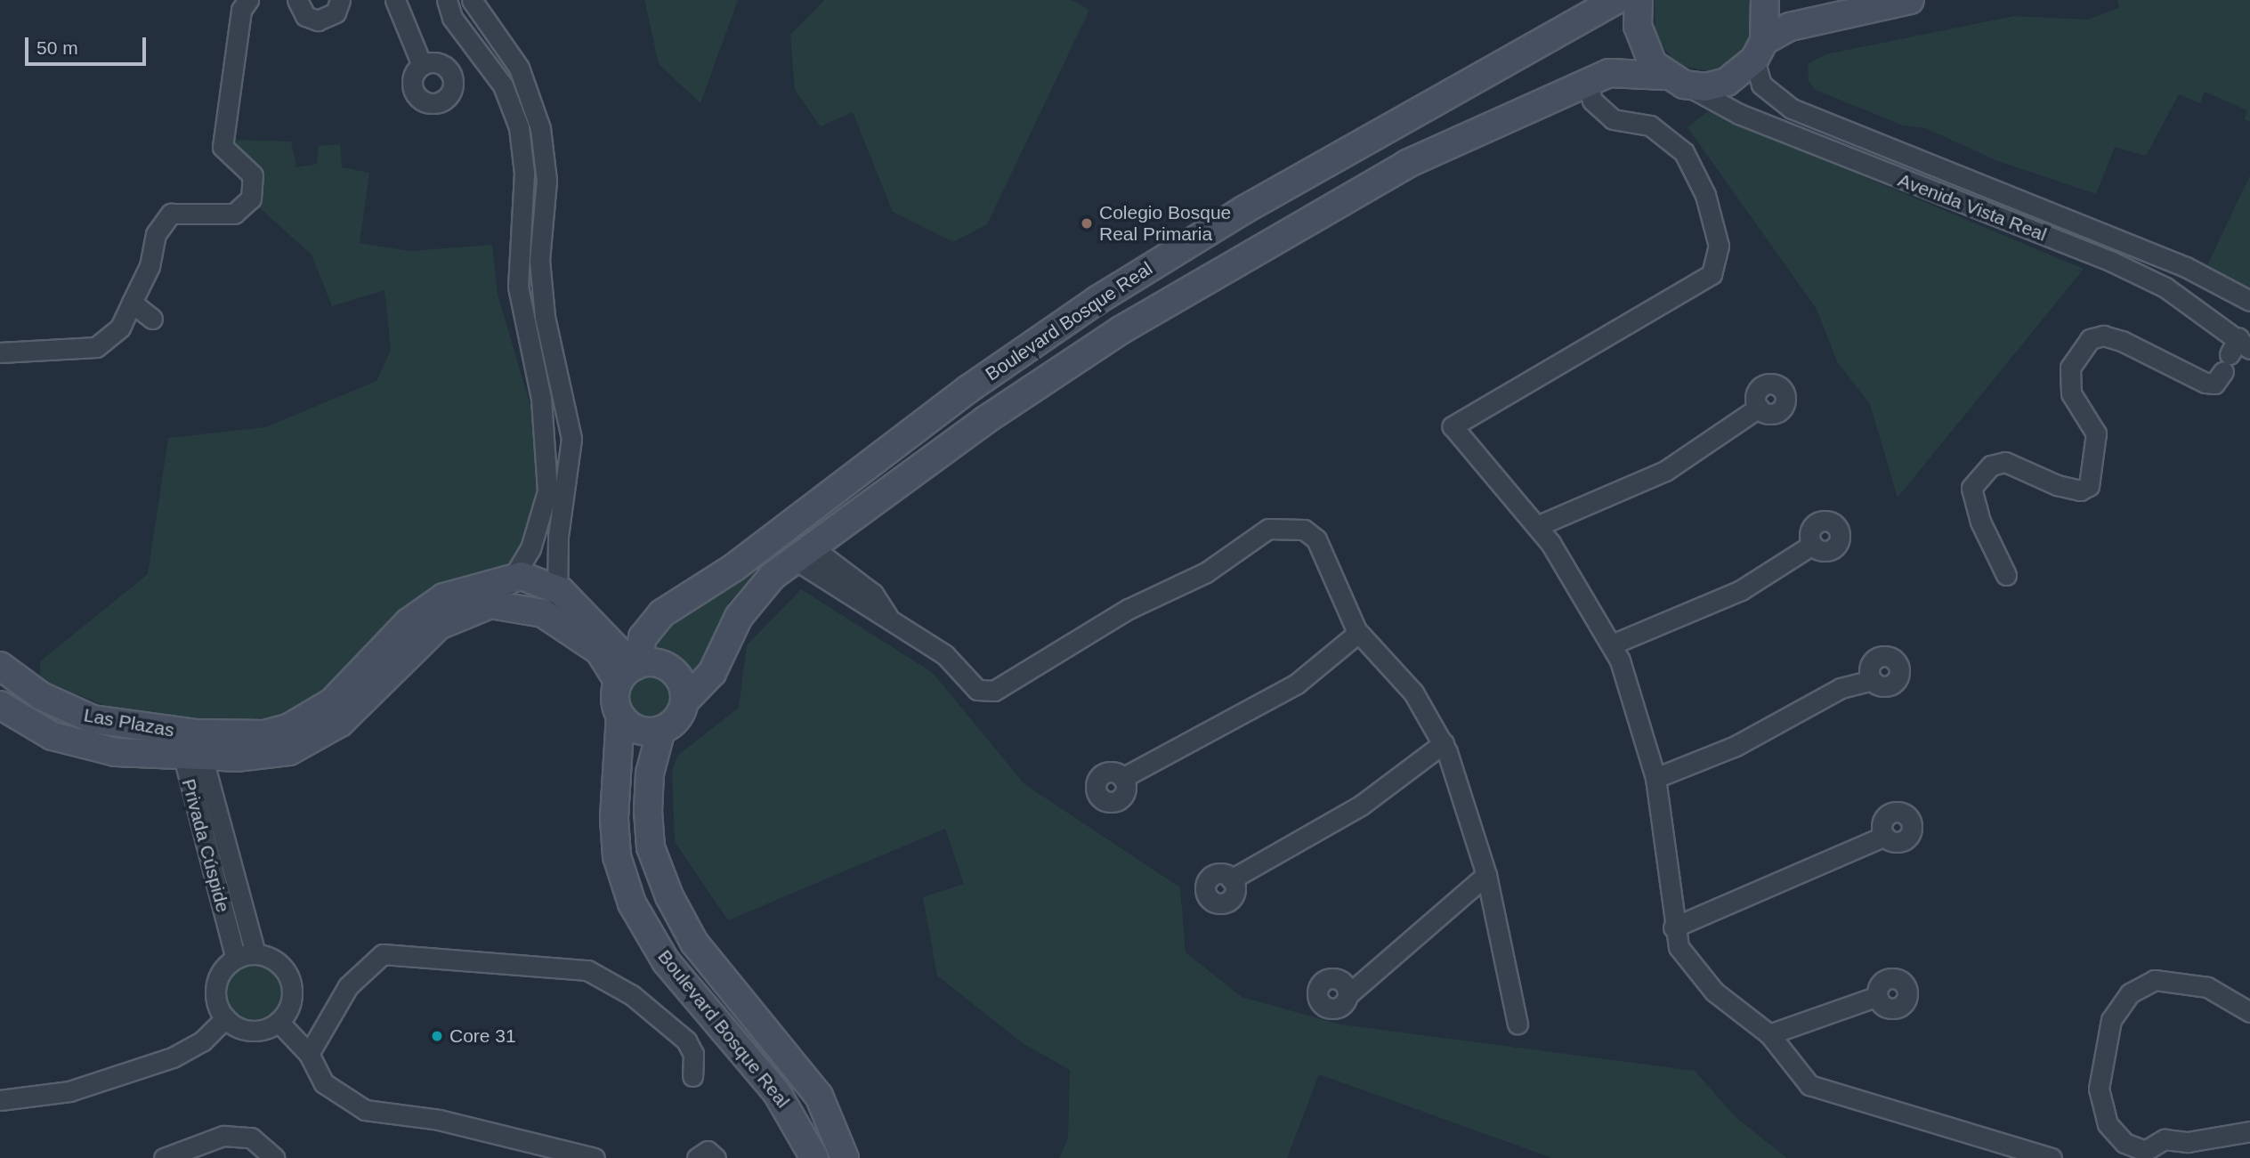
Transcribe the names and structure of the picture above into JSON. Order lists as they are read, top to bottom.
{
  "streets": {
    "street": [
      "Avenida Vista Real",
      "Boulevard Bosque Real",
      "Las Plazas",
      "Privada Cúspide"
    ]
  },
  "crossings": [
    ["Avenida Vista Real", "Boulevard Bosque Real"],
    ["Las Plazas", "Privada Cúspide"]
  ],
  "places": ["Colegio Bosque Real Primaria", "Core 31"],
  "scale_bar": "50 m"
}
